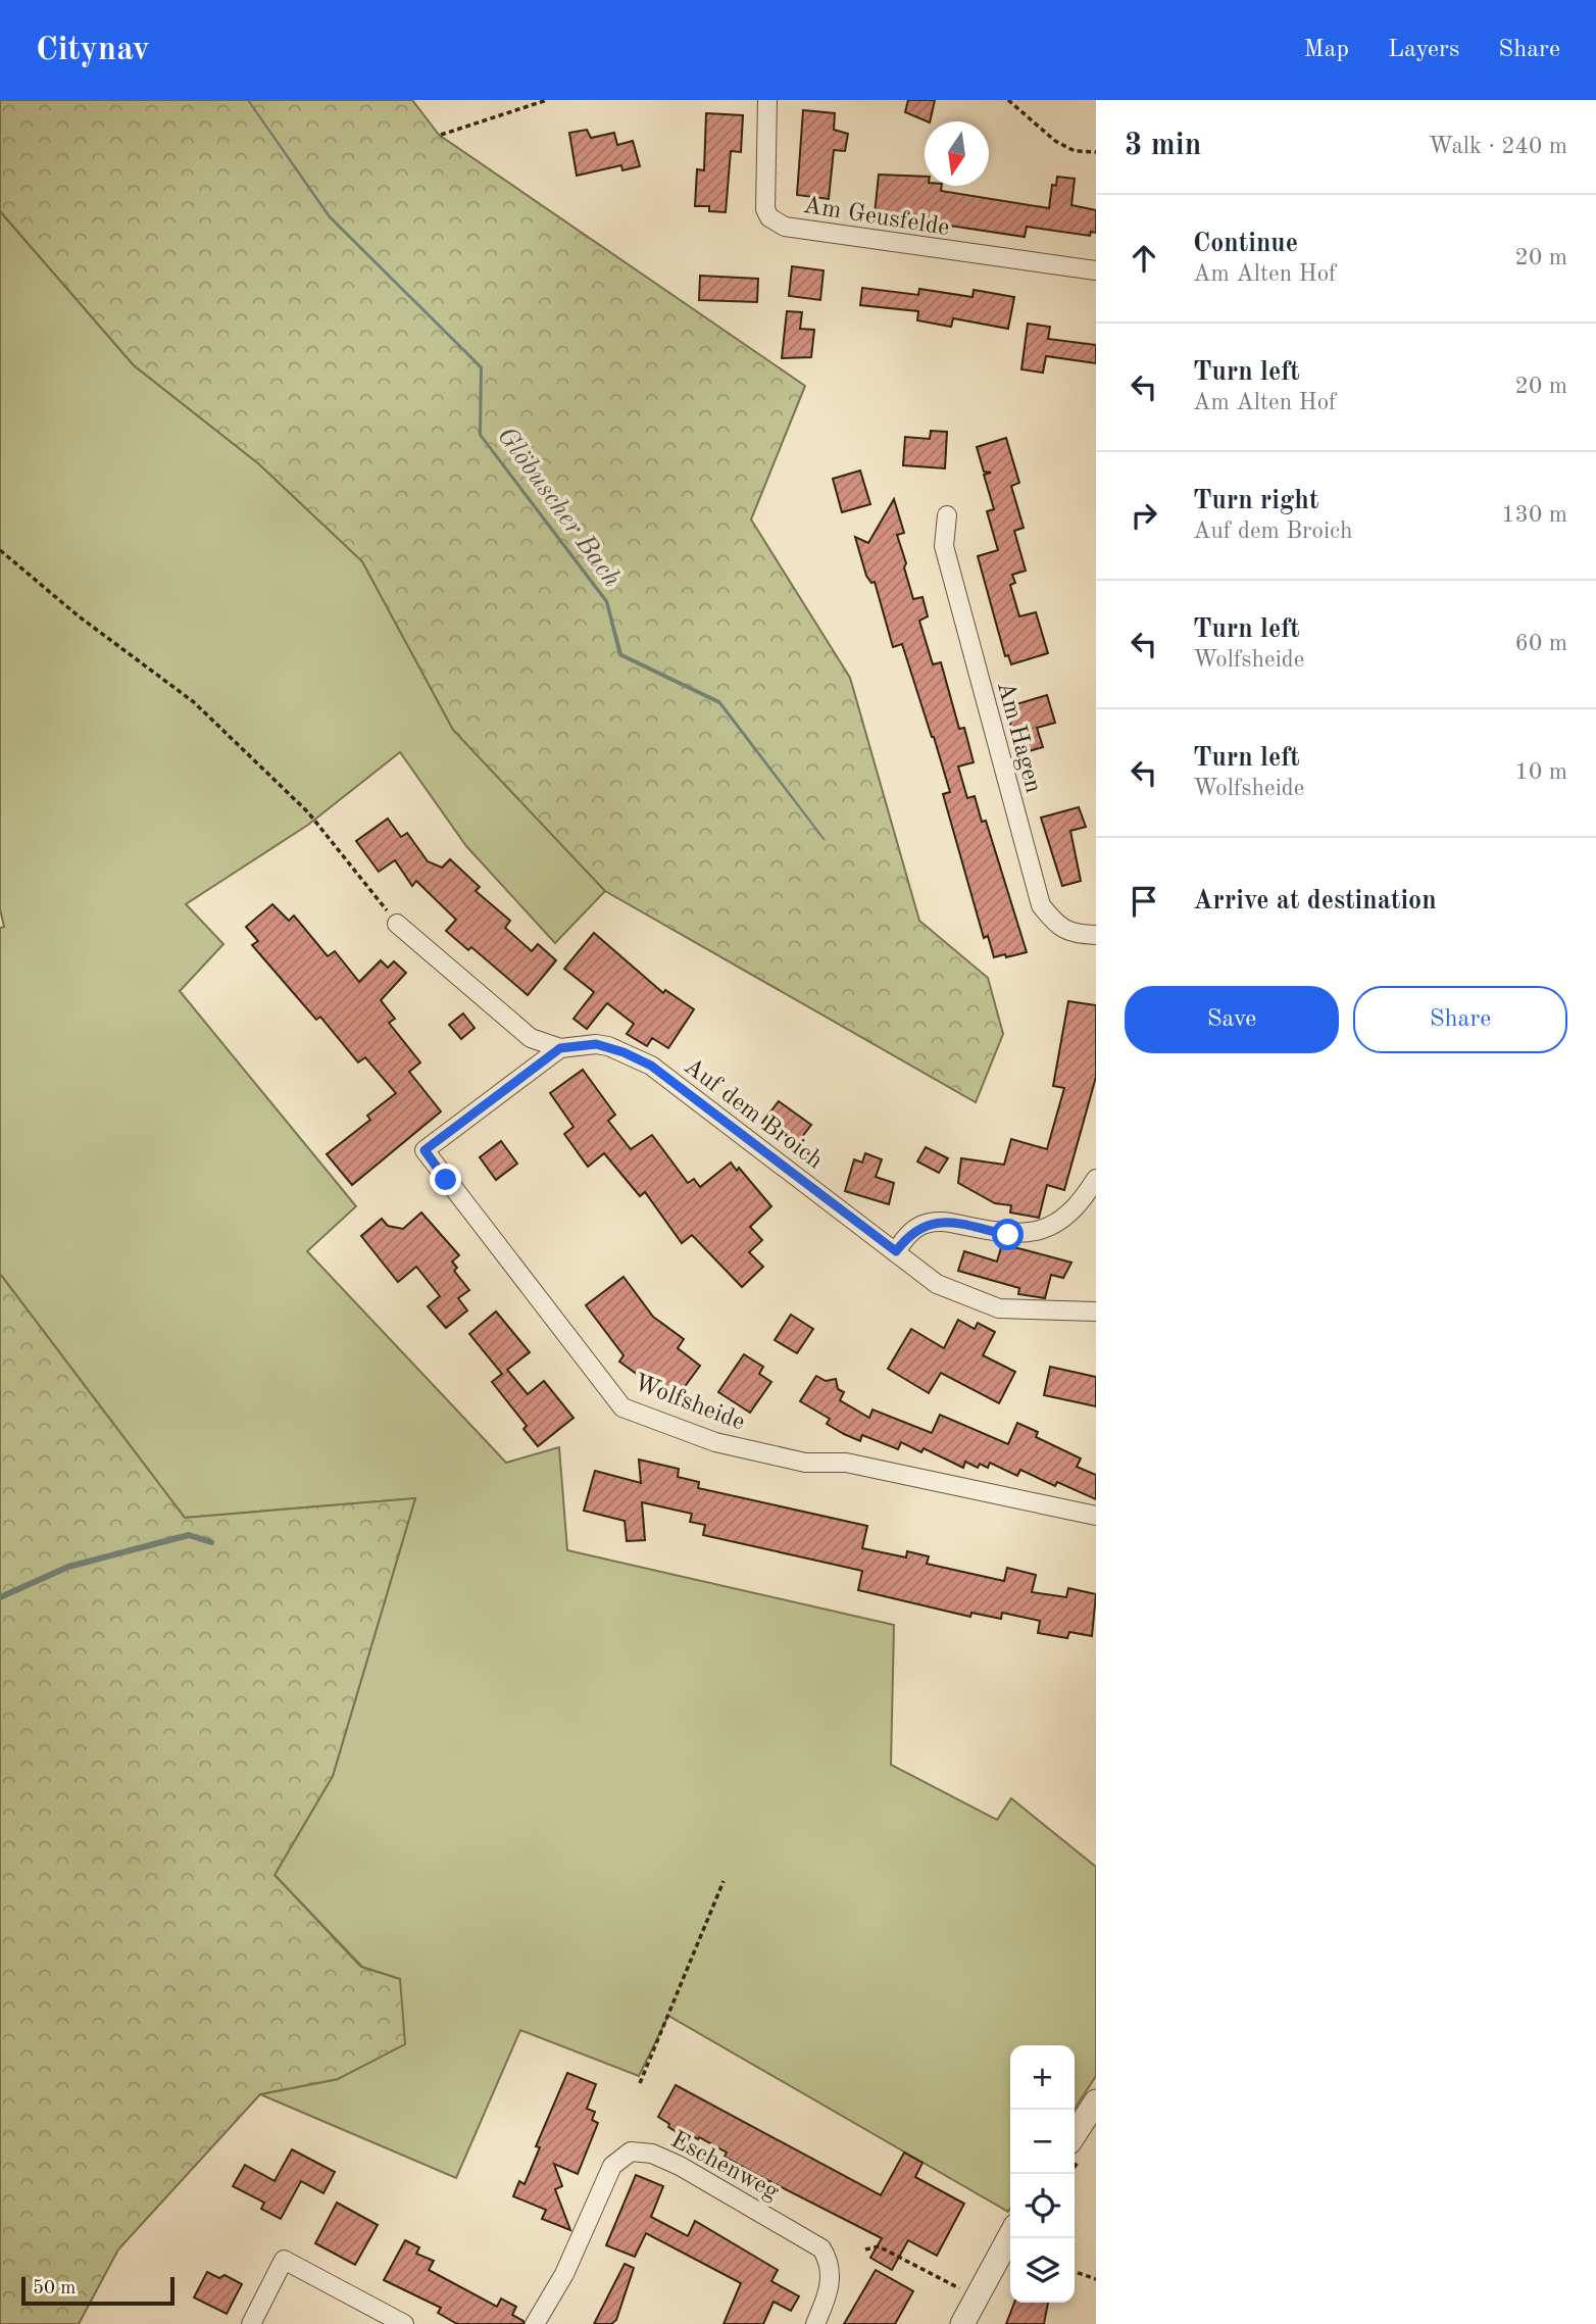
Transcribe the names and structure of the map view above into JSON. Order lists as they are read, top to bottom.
{
  "streets": {
    "street": [
      "Am Geusfelde",
      "Am Hagen",
      "Auf dem Broich",
      "Wolfsheide",
      "Eschenweg"
    ]
  },
  "crossings": [
    ["Auf dem Broich", "Wolfsheide"]
  ],
  "water": ["Glöbuscher Bach"],
  "scale_bar": "50 m",
  "north": "bottom",
  "page": {
    "header": "Citynav",
    "nav": ["Map", "Layers", "Share"],
    "heading": ["3 min", "Walk · 240 m"],
    "list": [
      ["Continue", "Am Alten Hof", "20 m"],
      ["Turn left", "Am Alten Hof", "20 m"],
      ["Turn right", "Auf dem Broich", "130 m"],
      ["Turn left", "Wolfsheide", "60 m"],
      ["Turn left", "Wolfsheide", "10 m"],
      "Arrive at destination"
    ],
    "buttons": ["Save", "Share"],
    "map_buttons": ["+", "−"],
    "scale": "50 m"
  }
}
